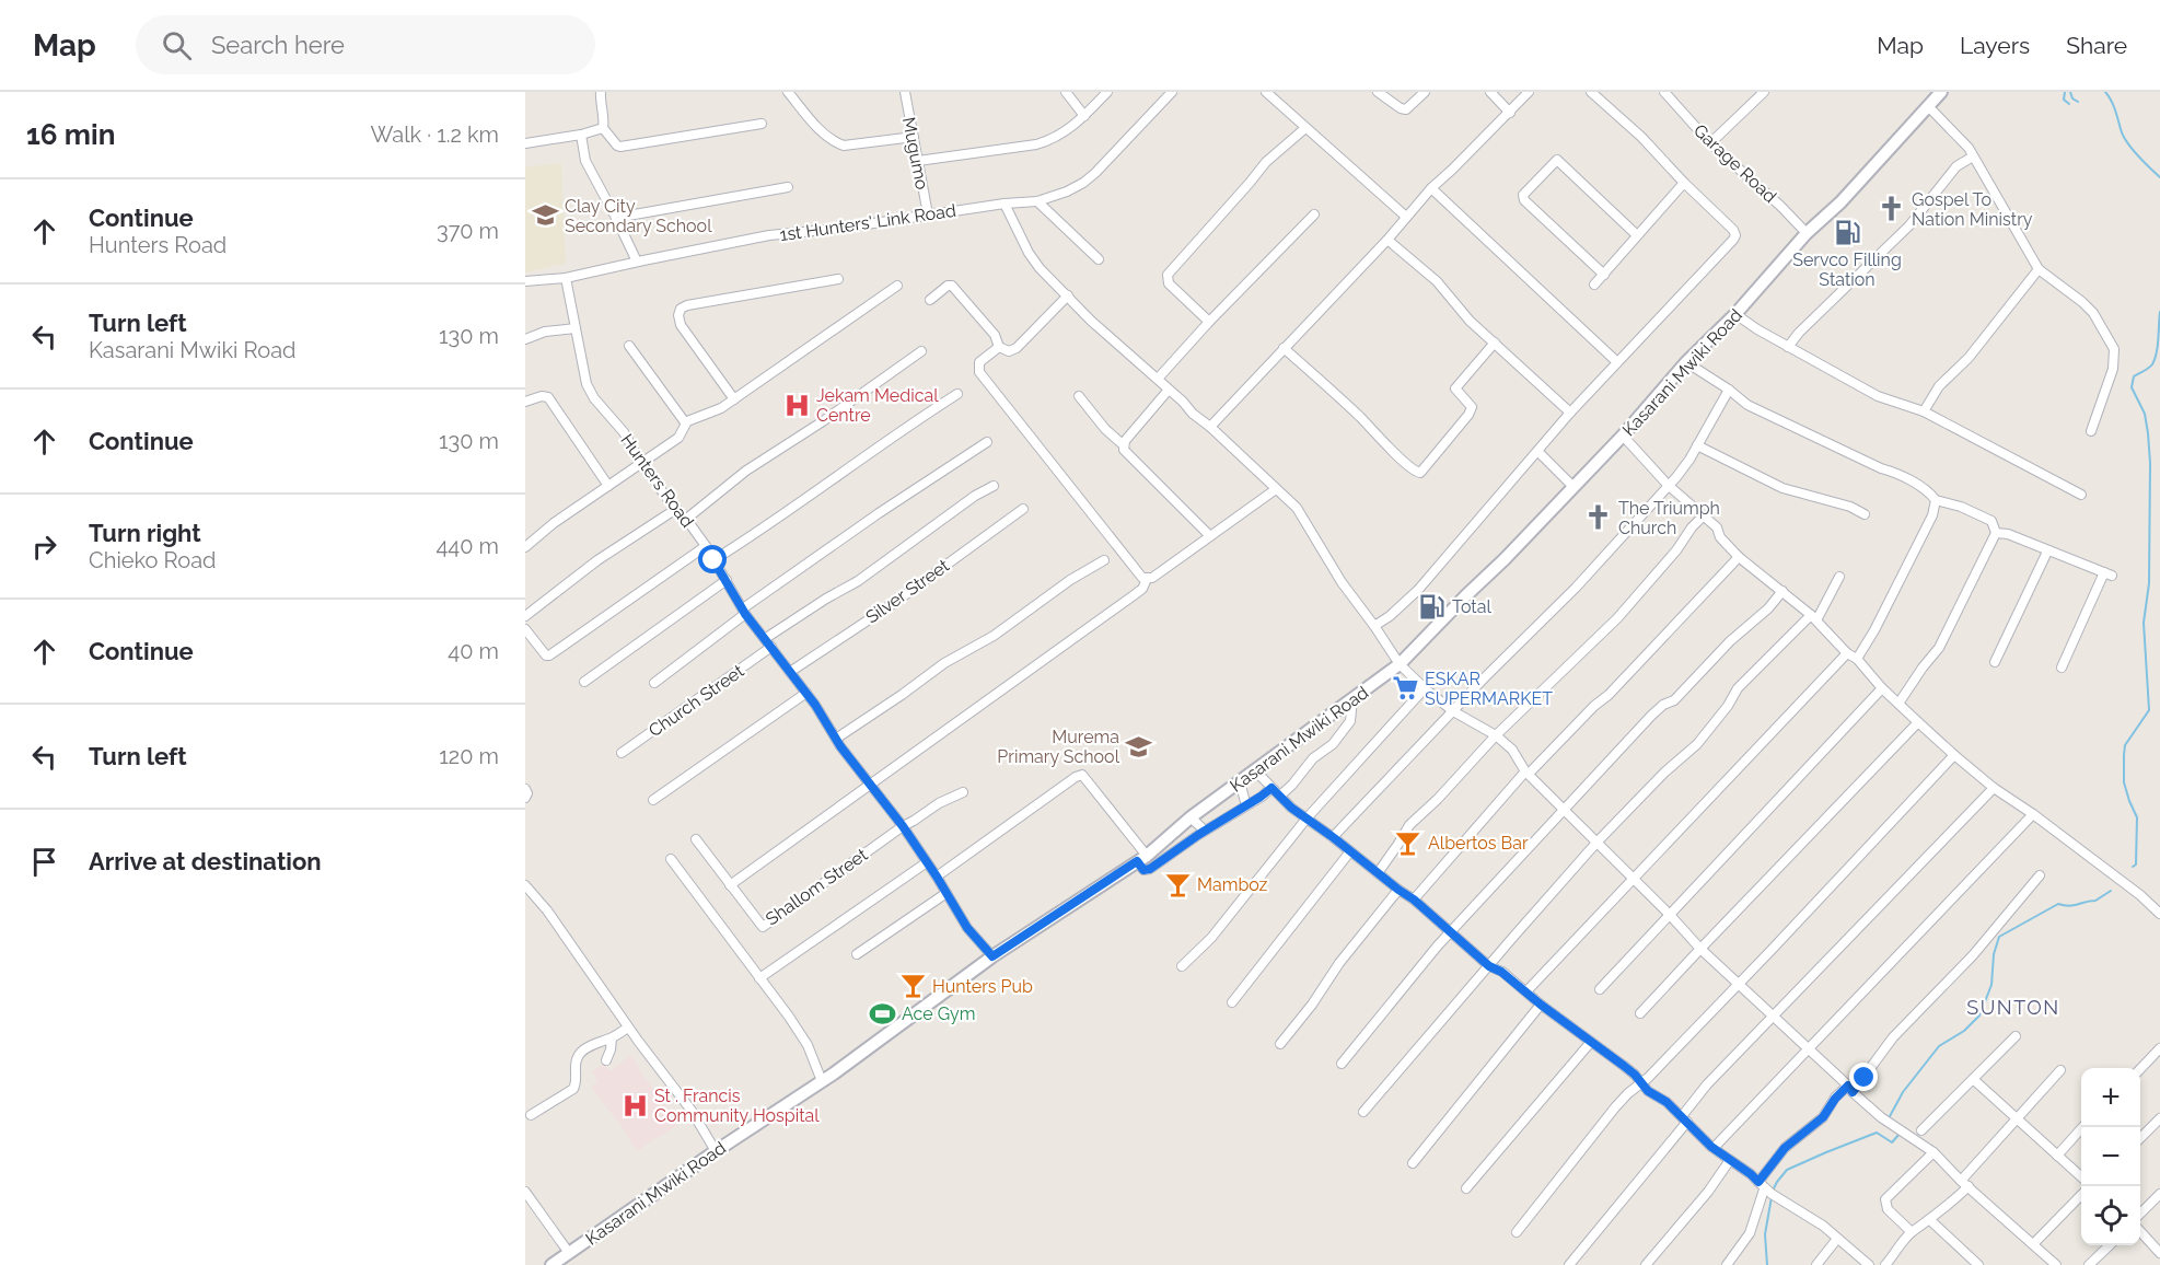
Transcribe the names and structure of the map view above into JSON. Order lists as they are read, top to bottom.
{
  "streets": {
    "main road": ["Kasarani Mwiki Road"],
    "street": [
      "Mugumo",
      "Garage Road",
      "1st Hunters' Link Road",
      "Hunters Road",
      "Silver Street",
      "Church Street",
      "Shallom Street"
    ]
  },
  "crossings": [
    ["Mugumo", "1st Hunters' Link Road"],
    ["Garage Road", "Kasarani Mwiki Road"],
    ["1st Hunters' Link Road", "Hunters Road"],
    ["Kasarani Mwiki Road", "Hunters Road"],
    ["Hunters Road", "Silver Street"],
    ["Hunters Road", "Church Street"],
    ["Hunters Road", "Shallom Street"]
  ],
  "districts": ["SUNTON"],
  "places": {
    "church": ["Gospel To Nation Ministry", "The Triumph Church"],
    "school or university": ["Clay City Secondary School", "Murema Primary School"],
    "fuel station": ["Servco Filling Station", "Total"],
    "hospital": ["Jekam Medical Centre", "St . Francis Community Hospital"],
    "supermarket": ["ESKAR SUPERMARKET"],
    "bar": ["Albertos Bar", "Mamboz", "Hunters Pub"],
    "sports": ["Ace Gym"]
  },
  "page": {
    "header": "Map",
    "search": "Search here",
    "nav": ["Map", "Layers", "Share"],
    "heading": ["16 min", "Walk · 1.2 km"],
    "list": [
      ["Continue", "Hunters Road", "370 m"],
      ["Turn left", "Kasarani Mwiki Road", "130 m"],
      ["Continue", "130 m"],
      ["Turn right", "Chieko Road", "440 m"],
      ["Continue", "40 m"],
      ["Turn left", "120 m"],
      "Arrive at destination"
    ],
    "map_buttons": ["+", "−"]
  }
}
